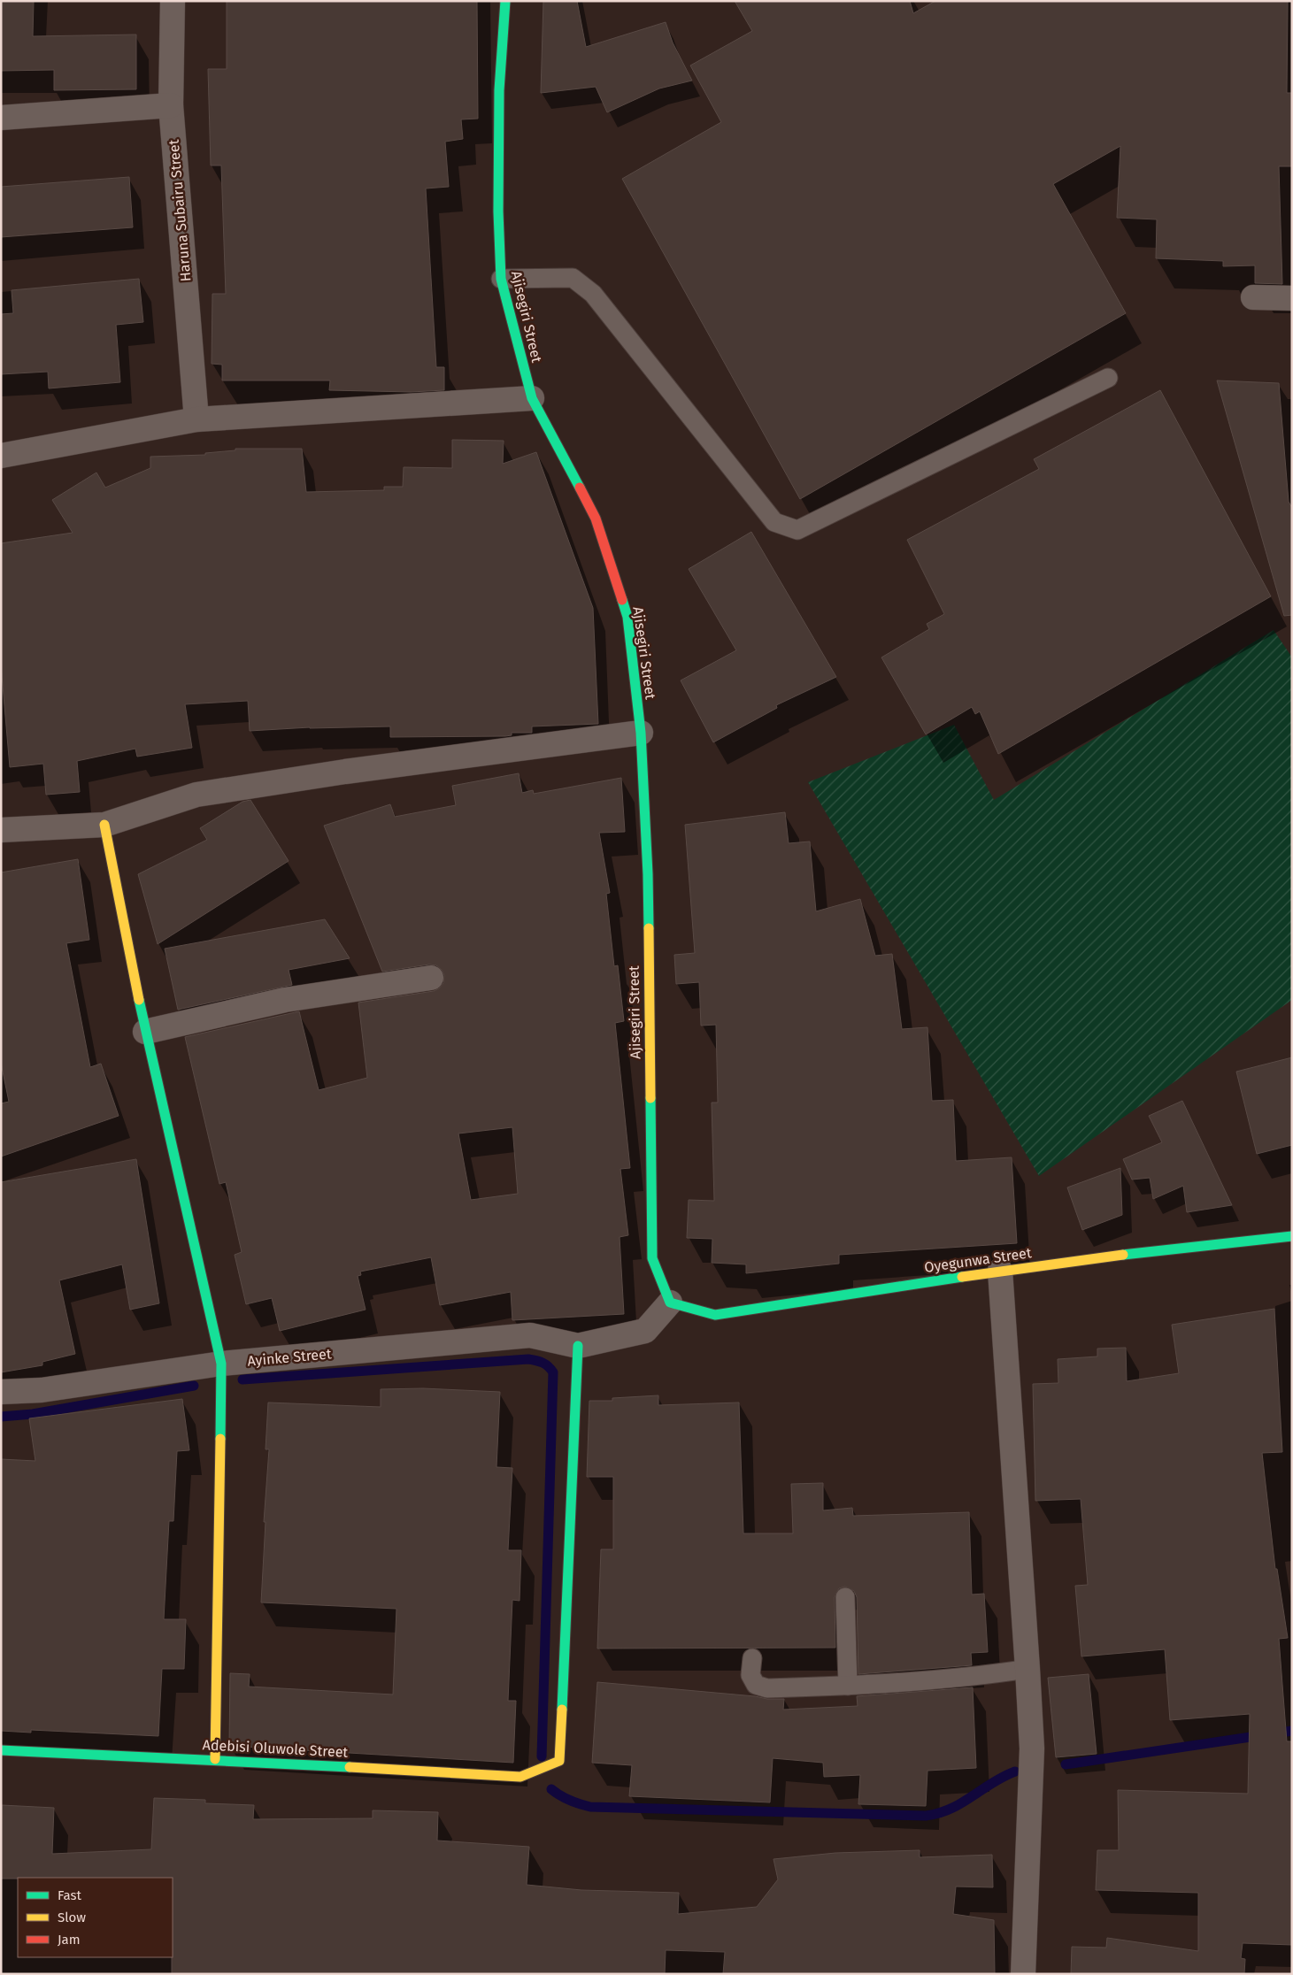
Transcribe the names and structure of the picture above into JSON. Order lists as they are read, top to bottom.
{
  "streets": {
    "street": [
      "Haruna Subairu Street",
      "Ajisegiri Street",
      "Oyegunwa Street",
      "Ayinke Street",
      "Adebisi Oluwole Street"
    ]
  },
  "crossings": [
    ["Ajisegiri Street", "Oyegunwa Street"],
    ["Ayinke Street", "Adebisi Oluwole Street"]
  ],
  "legend": ["Fast", "Slow", "Jam"]
}
